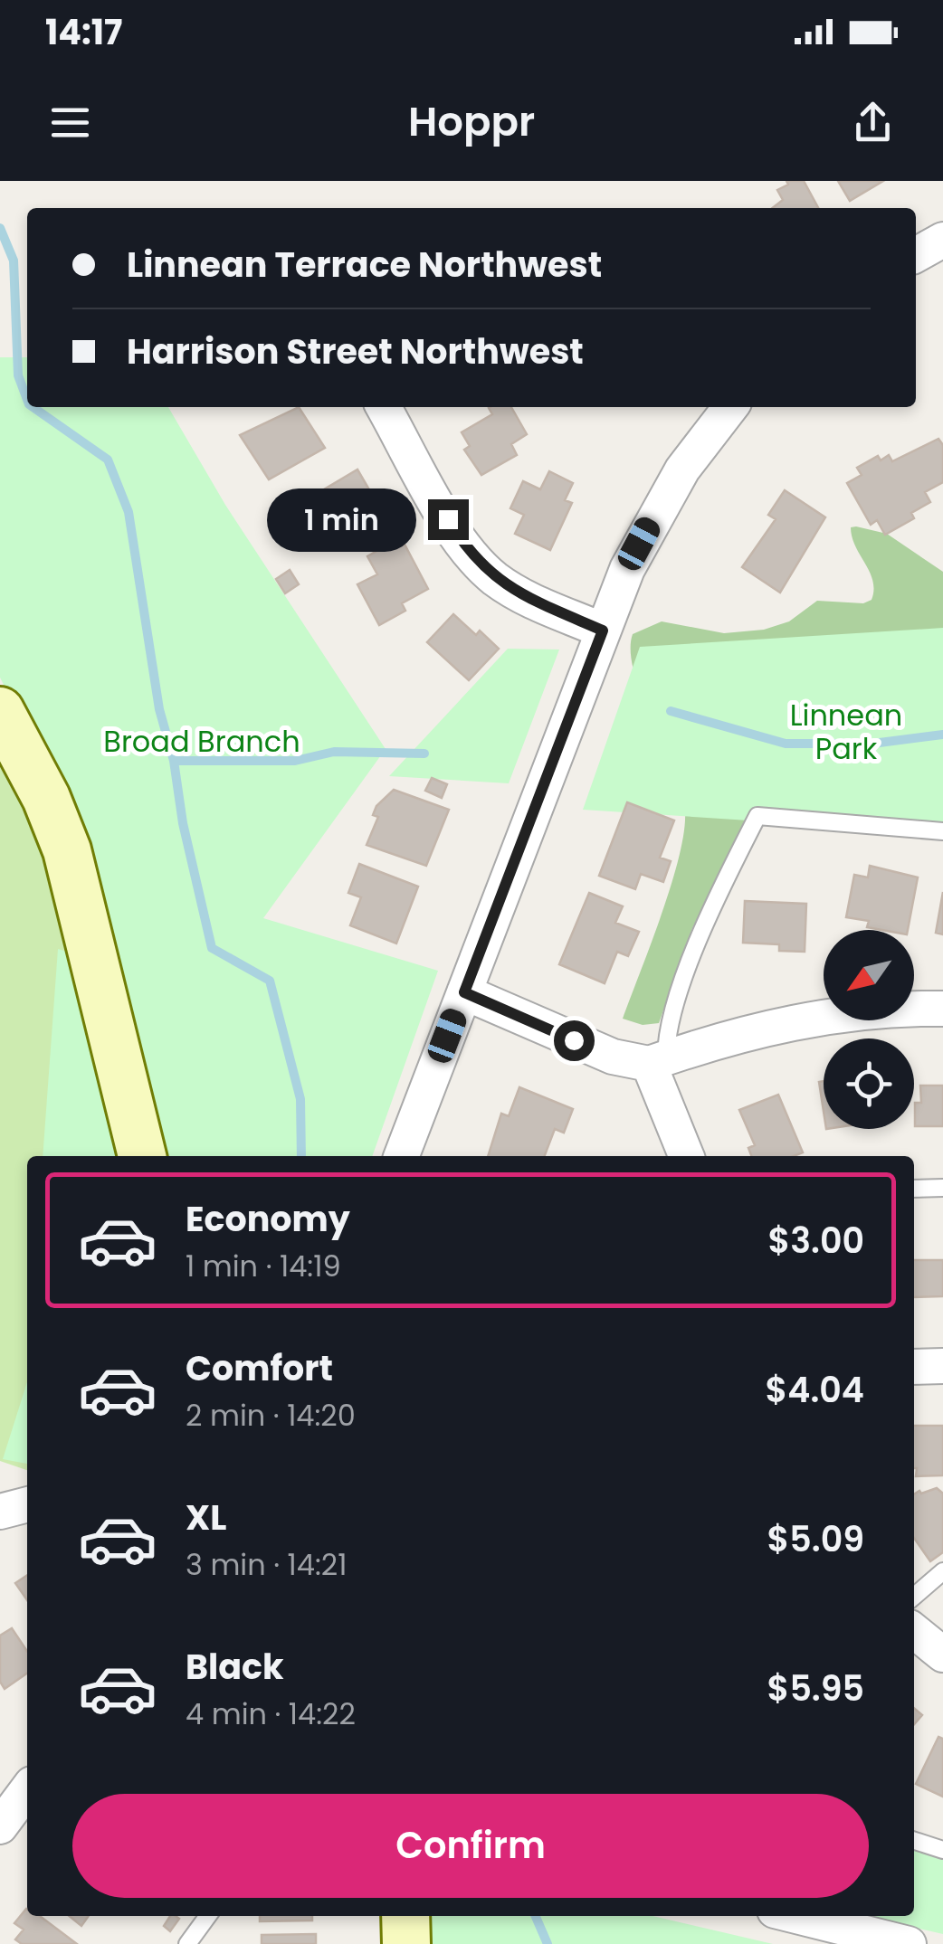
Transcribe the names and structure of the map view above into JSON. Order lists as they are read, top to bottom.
{
  "parks": ["Linnean Park", "Broad Branch"],
  "north": "bottom left",
  "page": {
    "status": "14:17",
    "header": "Hoppr",
    "banner": ["Linnean Terrace Northwest", "Harrison Street Northwest"],
    "bubble": "1 min",
    "list": [
      {
        "name": "Economy",
        "note": "1 min · 14:19",
        "value": "$3.00"
      },
      {
        "name": "Comfort",
        "note": "2 min · 14:20",
        "value": "$4.04"
      },
      {
        "name": "XL",
        "note": "3 min · 14:21",
        "value": "$5.09"
      },
      {
        "name": "Black",
        "note": "4 min · 14:22",
        "value": "$5.95"
      }
    ],
    "buttons": "Confirm"
  }
}
